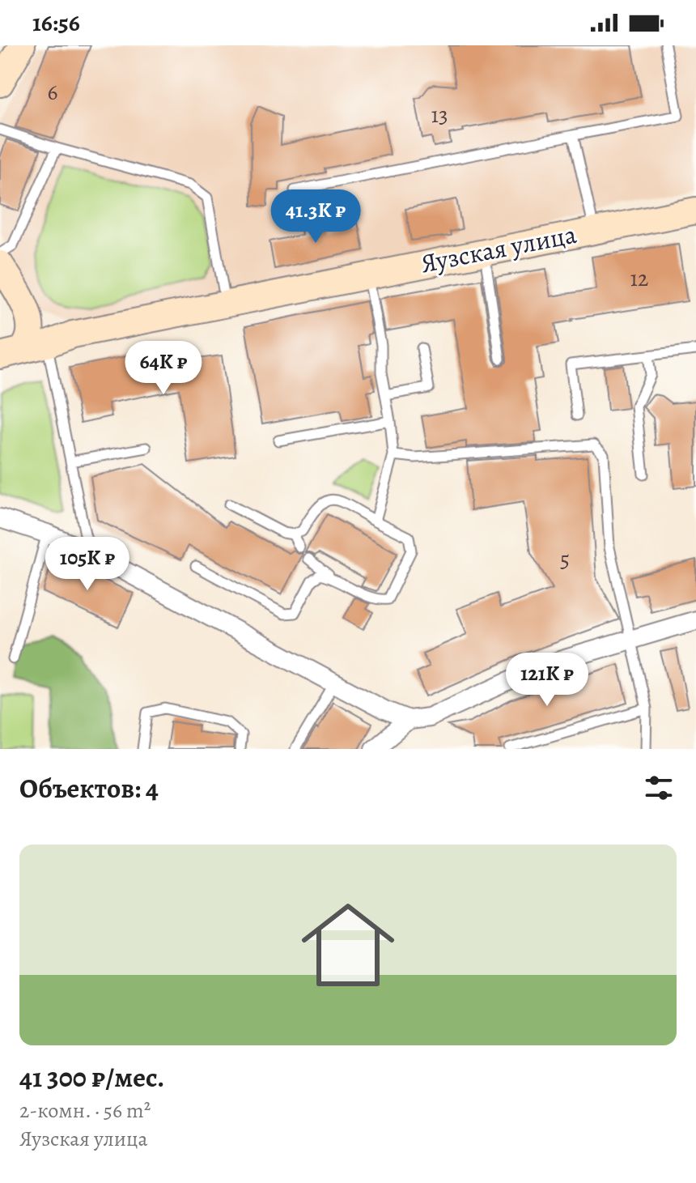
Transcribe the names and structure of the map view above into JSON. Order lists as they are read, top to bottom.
{
  "streets": {
    "main road": ["Яузская улица"]
  },
  "house_numbers": [
    "6",
    "13",
    "12",
    "5"
  ],
  "page": {
    "status": "16:56",
    "price": [
      "41.3K ₽",
      "64K ₽",
      "105K ₽",
      "121K ₽"
    ],
    "heading": "Объектов: 4",
    "list": [
      {
        "name": "41 300 ₽/мес.",
        "note": "2-комн. · 56 m² · Яузская улица"
      }
    ]
  }
}
